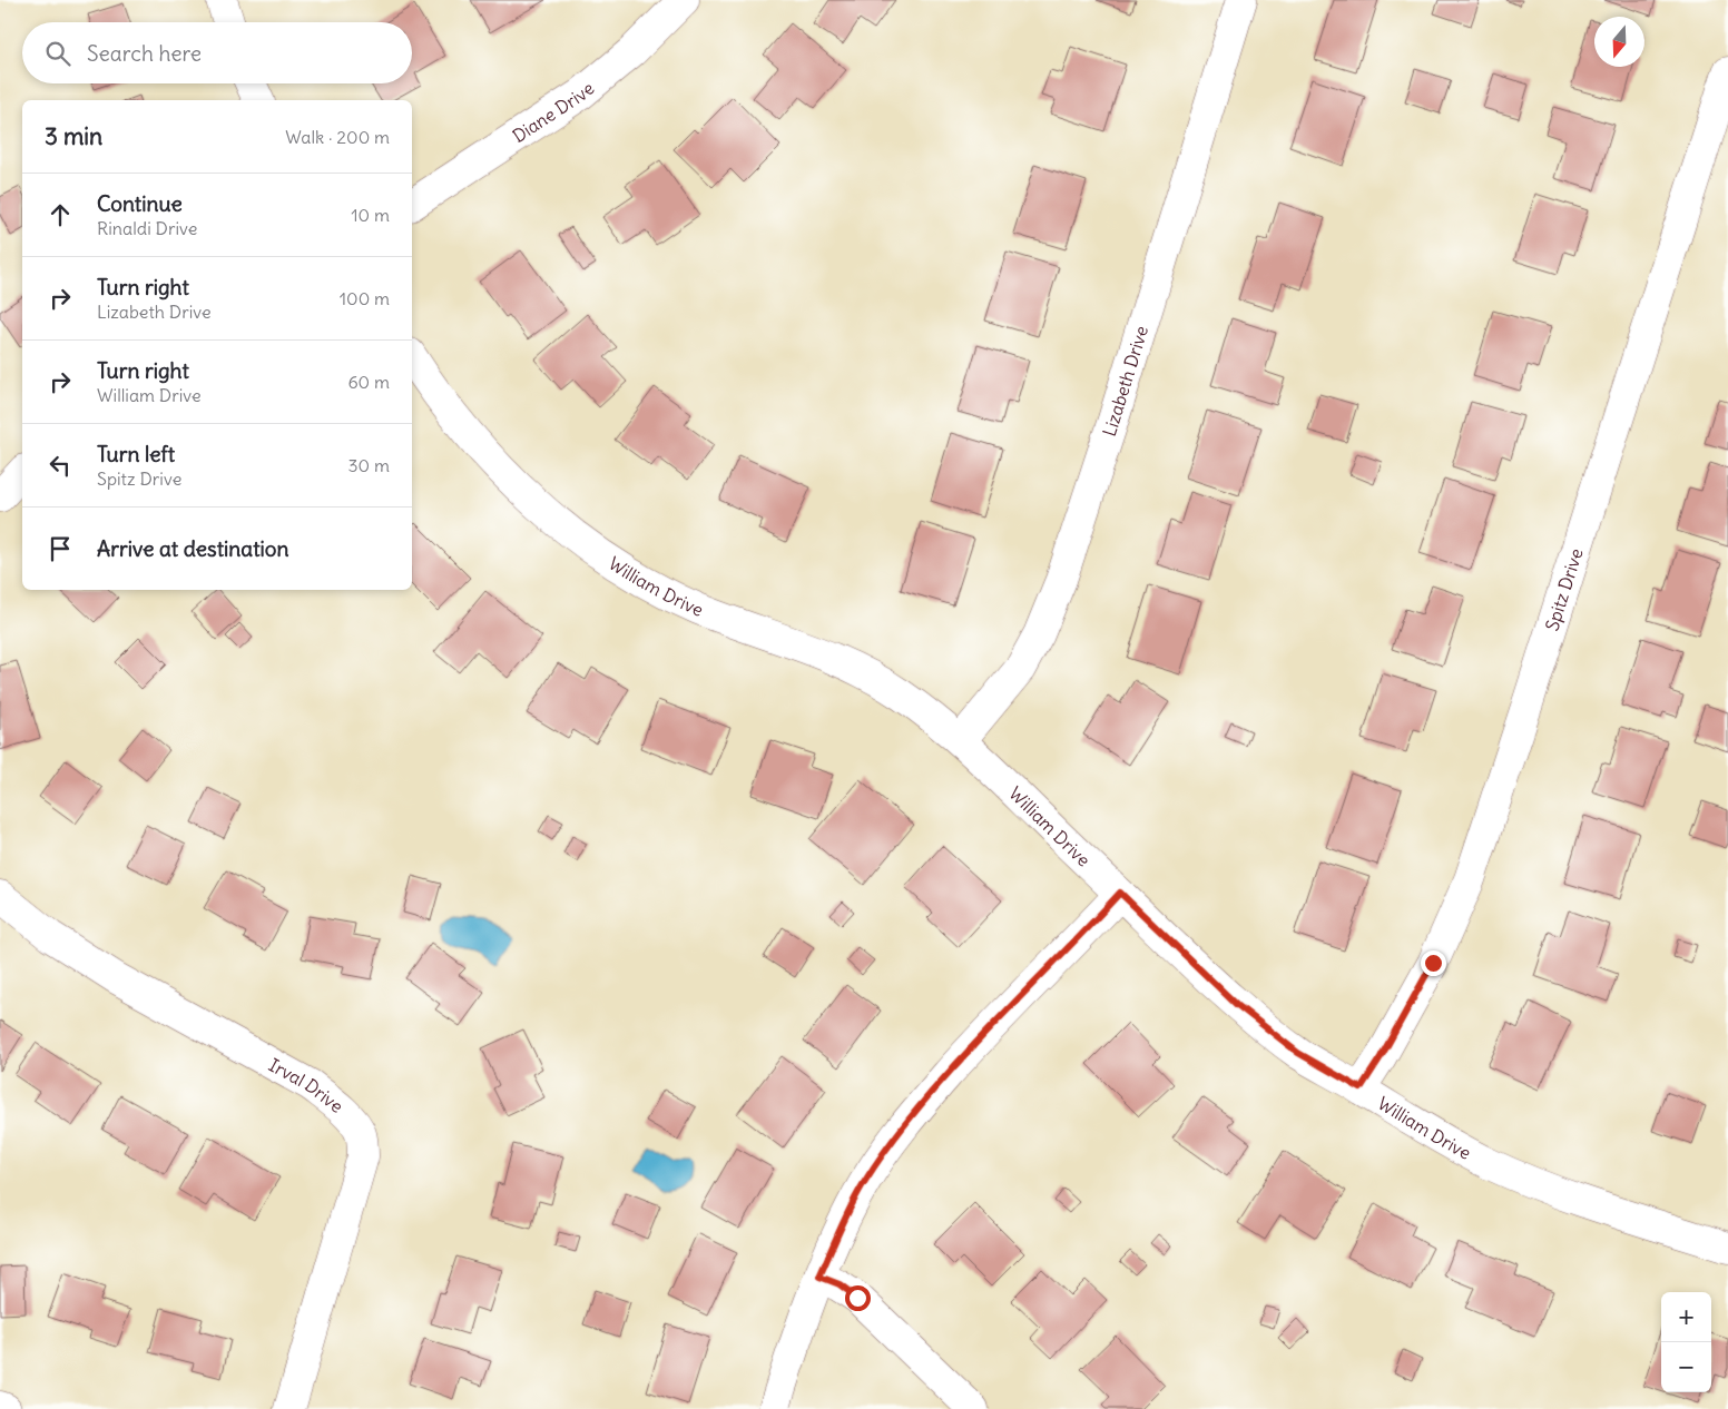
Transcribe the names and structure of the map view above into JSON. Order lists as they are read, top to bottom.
{
  "streets": {
    "street": [
      "Diane Drive",
      "Lizabeth Drive",
      "William Drive",
      "Spitz Drive",
      "Irval Drive"
    ]
  },
  "crossings": [
    ["Lizabeth Drive", "William Drive"],
    ["William Drive", "Spitz Drive"]
  ],
  "north": "bottom",
  "page": {
    "search": "Search here",
    "heading": ["3 min", "Walk · 200 m"],
    "list": [
      ["Continue", "Rinaldi Drive", "10 m"],
      ["Turn right", "Lizabeth Drive", "100 m"],
      ["Turn right", "William Drive", "60 m"],
      ["Turn left", "Spitz Drive", "30 m"],
      "Arrive at destination"
    ],
    "map_buttons": ["+", "−"]
  }
}
